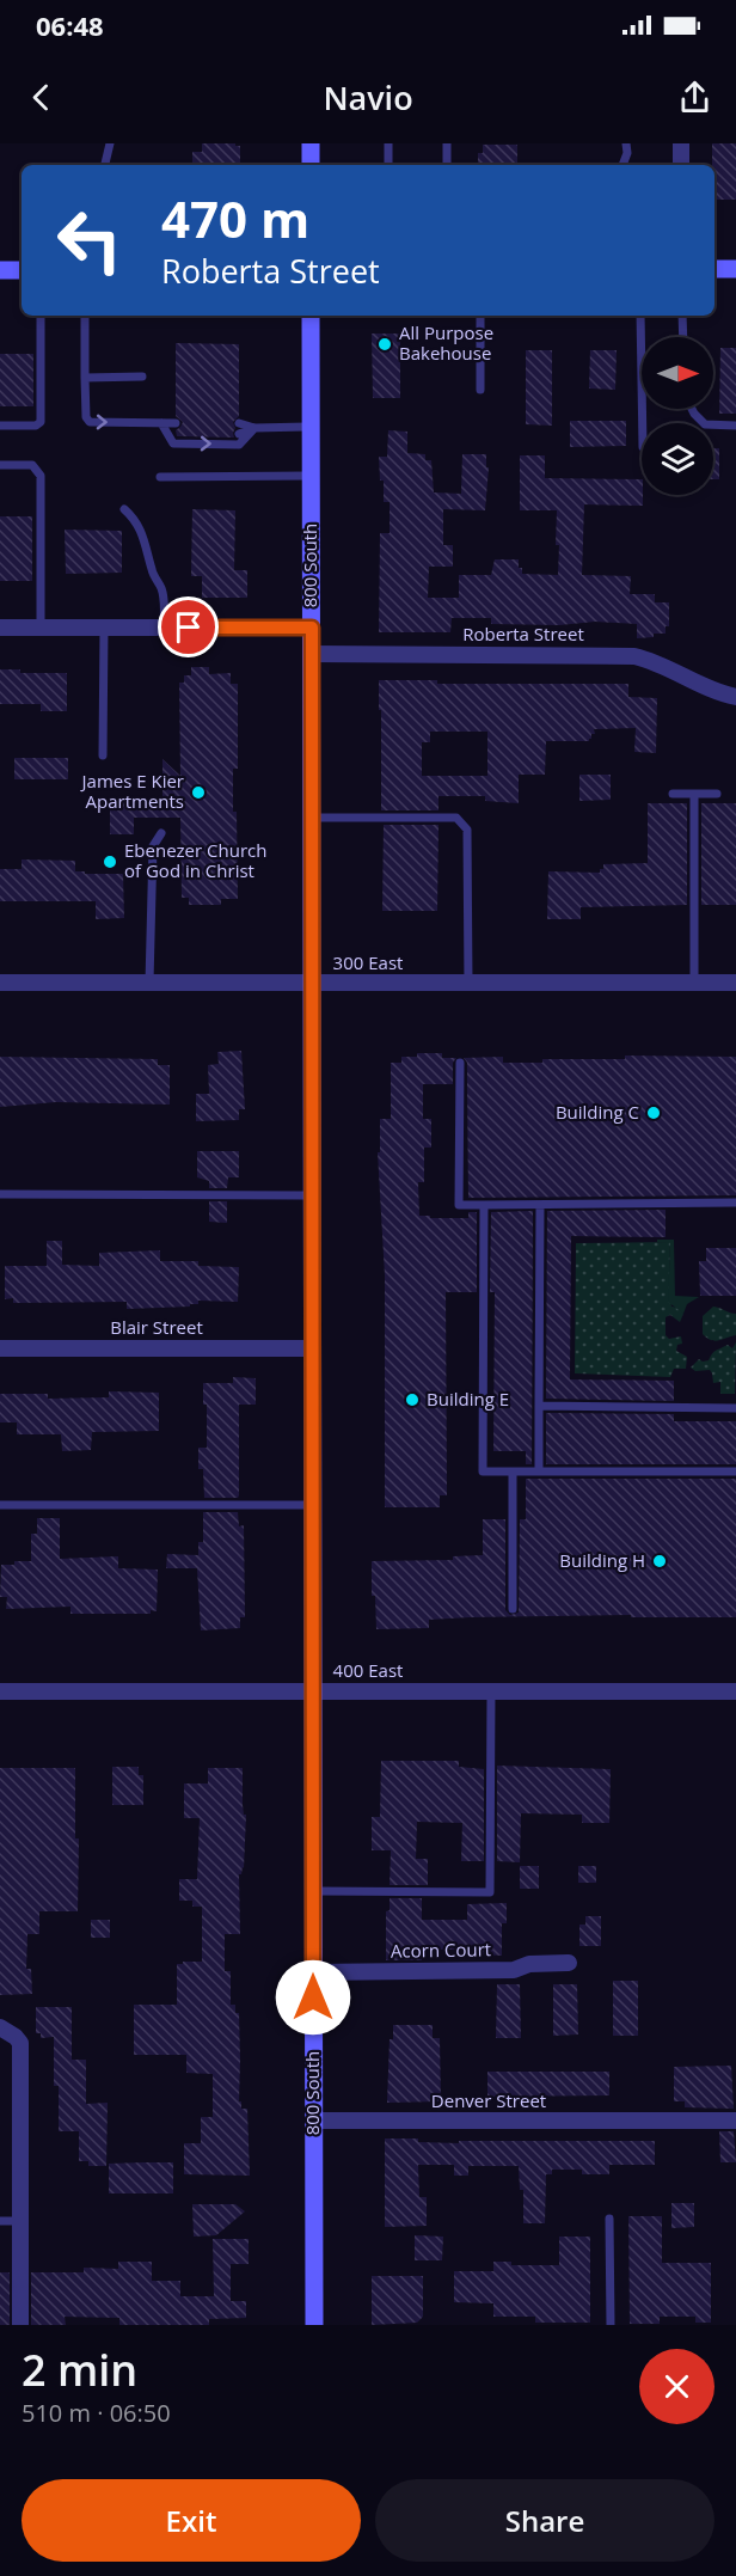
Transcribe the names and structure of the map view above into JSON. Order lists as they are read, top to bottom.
{
  "streets": {
    "main road": ["800 South"],
    "street": [
      "Roberta Street",
      "300 East",
      "Blair Street",
      "400 East",
      "Acorn Court",
      "Denver Street"
    ]
  },
  "crossings": [
    ["800 South", "Roberta Street"],
    ["800 South", "300 East"],
    ["800 South", "Blair Street"],
    ["800 South", "400 East"],
    ["800 South", "Acorn Court"],
    ["800 South", "Denver Street"]
  ],
  "places": [
    "All Purpose Bakehouse",
    "James E Kier Apartments",
    "Ebenezer Church of God in Christ",
    "Building C",
    "Building E",
    "Building H"
  ],
  "north": "right",
  "page": {
    "status": "06:48",
    "header": "Navio",
    "turn": ["470 m", "Roberta Street"],
    "heading": ["2 min", "510 m · 06:50"],
    "buttons": ["Exit", "Share"]
  }
}
